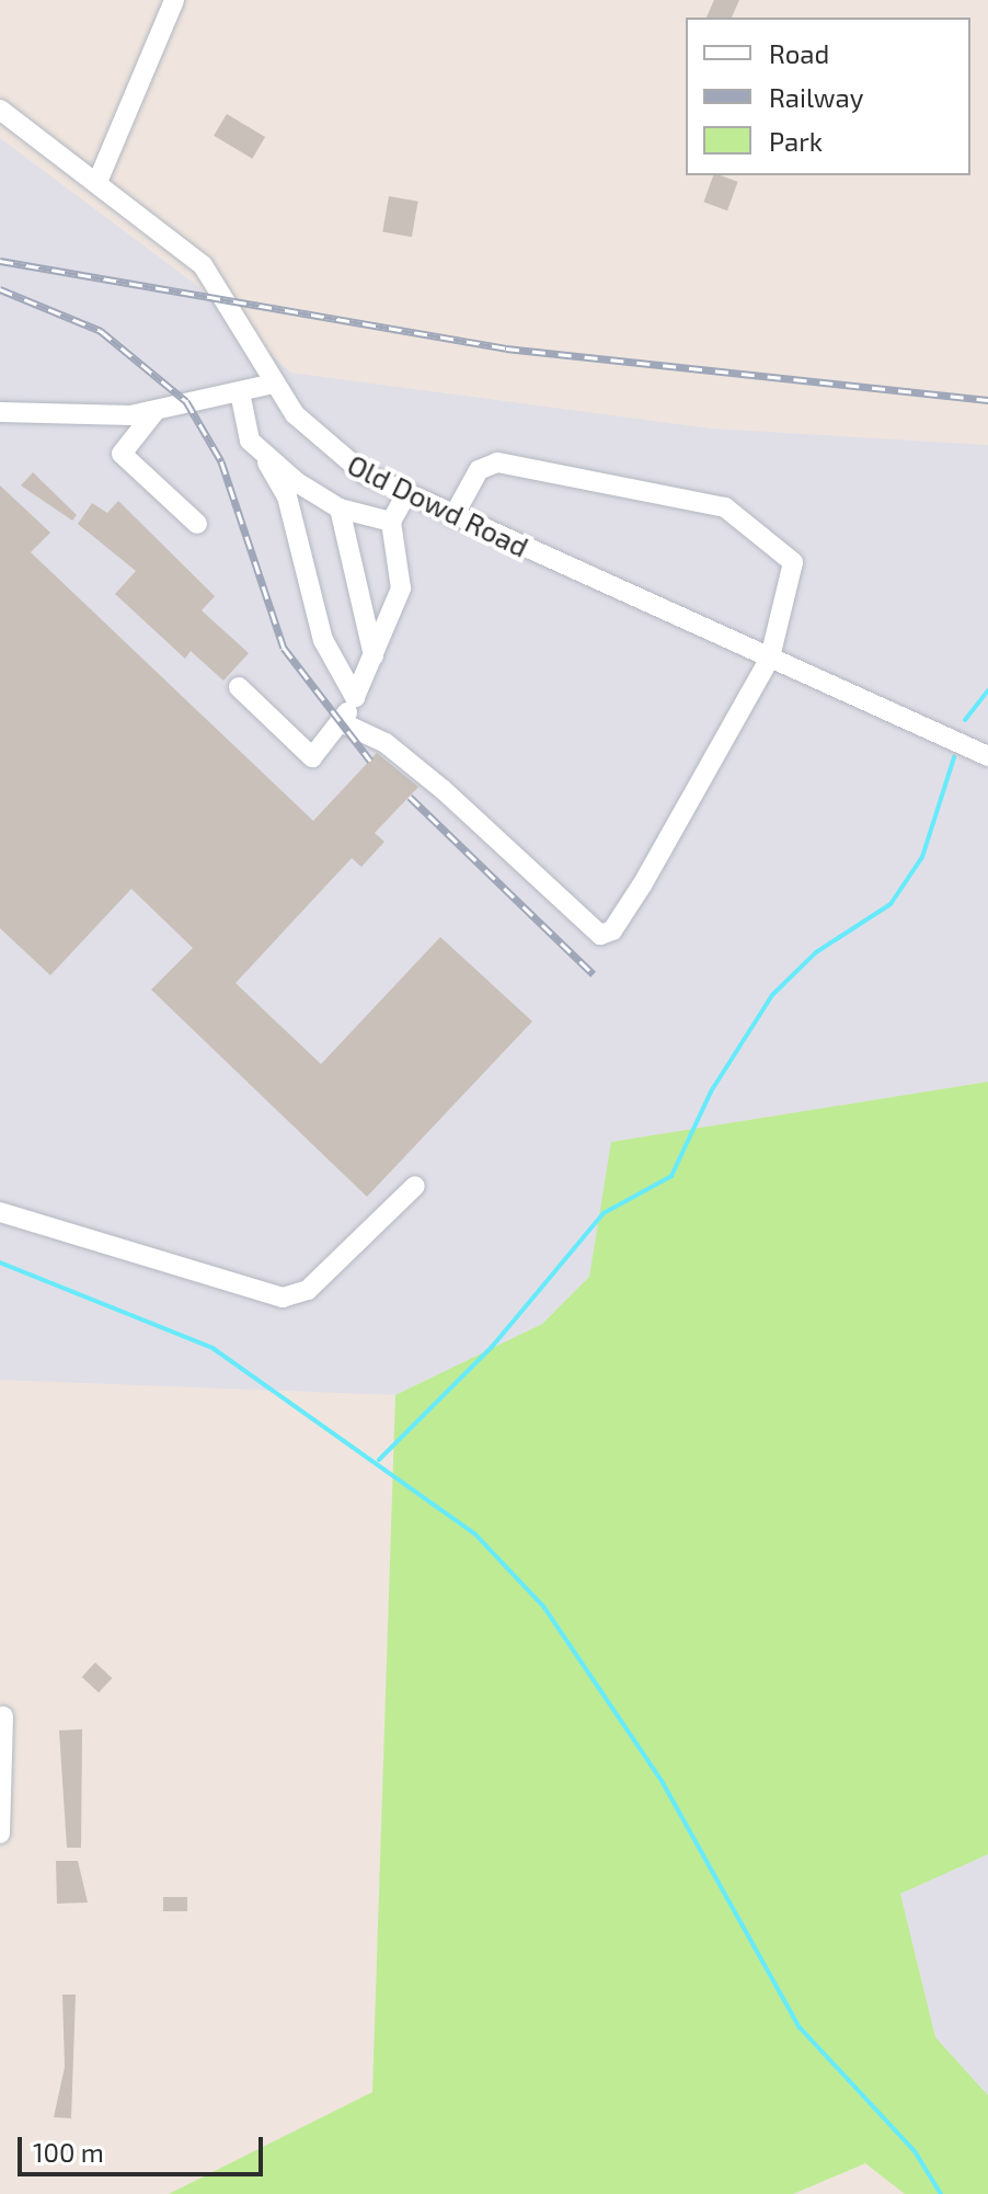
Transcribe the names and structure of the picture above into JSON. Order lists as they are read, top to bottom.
{
  "streets": {
    "street": ["Old Dowd Road"]
  },
  "legend": ["Road", "Railway", "Park"],
  "scale_bar": "100 m"
}
